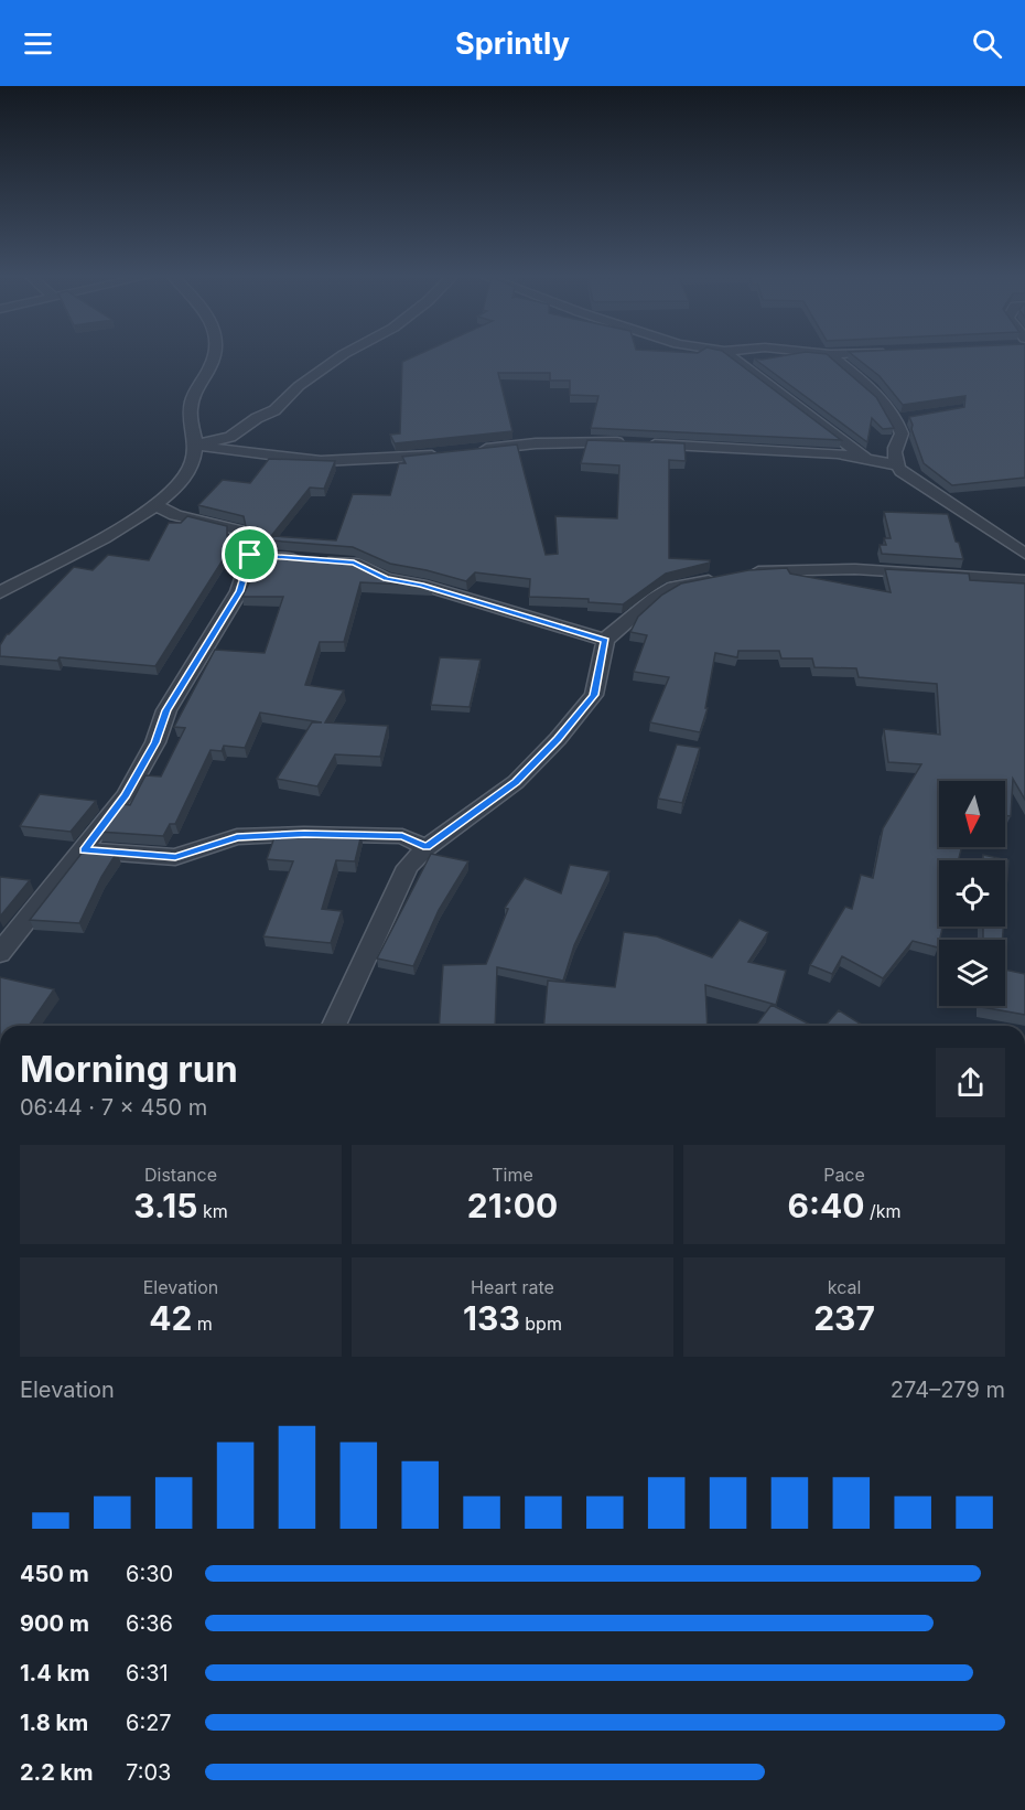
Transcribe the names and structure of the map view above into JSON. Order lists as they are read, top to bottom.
{
  "north": "bottom",
  "page": {
    "header": "Sprintly",
    "heading": ["Morning run", "06:44 · 7 × 450 m"],
    "stats": [
      ["Distance", "3.15 km"],
      ["Time", "21:00"],
      ["Pace", "6:40 /km"],
      ["Elevation", "42 m"],
      ["Heart rate", "133 bpm"],
      ["kcal", "237"]
    ],
    "chart": ["Elevation", "274–279 m"],
    "list": [
      {
        "name": "450 m",
        "note": "6:30"
      },
      {
        "name": "900 m",
        "note": "6:36"
      },
      {
        "name": "1.4 km",
        "note": "6:31"
      },
      {
        "name": "1.8 km",
        "note": "6:27"
      },
      {
        "name": "2.2 km",
        "note": "7:03"
      }
    ]
  }
}
